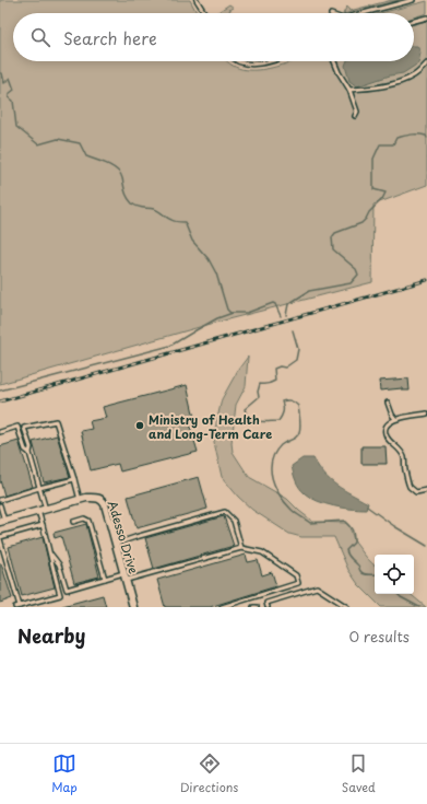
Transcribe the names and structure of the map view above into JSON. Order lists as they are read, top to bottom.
{
  "streets": {
    "street": ["Adesso Drive"]
  },
  "places": ["Ministry of Health and Long-Term Care"],
  "page": {
    "search": "Search here",
    "heading": ["Nearby", "0 results"],
    "nav": ["Map", "Directions", "Saved"]
  }
}
